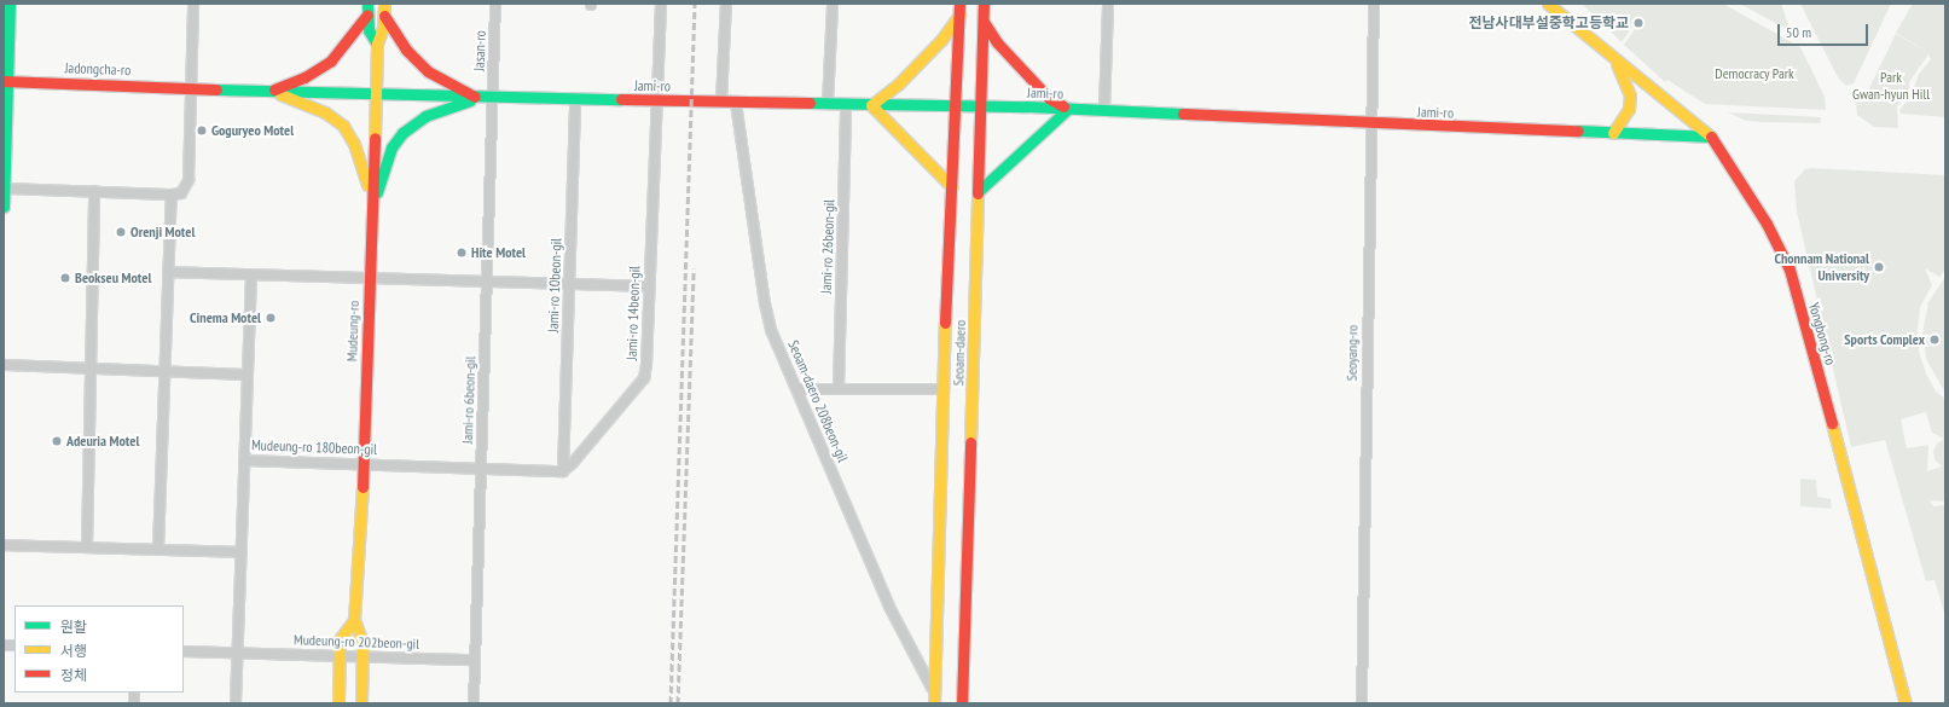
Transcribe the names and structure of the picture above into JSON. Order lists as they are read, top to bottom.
{
  "streets": {
    "street": [
      "Jasan-ro",
      "Jadongcha-ro",
      "Jami-ro",
      "Jami-ro 26beon-gil",
      "Jami-ro 10beon-gil",
      "Jami-ro 14beon-gil",
      "Mudeung-ro",
      "Yongbong-ro",
      "Seoam-daero",
      "Seoyang-ro",
      "Jami-ro 6beon-gil",
      "Seoam-daero 208beon-gil",
      "Mudeung-ro 180beon-gil",
      "Mudeung-ro 202beon-gil"
    ]
  },
  "crossings": [
    ["Jasan-ro", "Jami-ro"],
    ["Jasan-ro", "Jami-ro 6beon-gil"],
    ["Jadongcha-ro", "Jami-ro"],
    ["Jadongcha-ro", "Mudeung-ro"],
    ["Jami-ro", "Jami-ro 26beon-gil"],
    ["Jami-ro", "Jami-ro 10beon-gil"],
    ["Jami-ro", "Jami-ro 14beon-gil"],
    ["Jami-ro", "Mudeung-ro"],
    ["Jami-ro", "Yongbong-ro"],
    ["Jami-ro", "Seoam-daero"],
    ["Jami-ro", "Seoyang-ro"],
    ["Jami-ro", "Jami-ro 6beon-gil"],
    ["Jami-ro", "Seoam-daero 208beon-gil"],
    ["Jami-ro 26beon-gil", "Seoam-daero"],
    ["Jami-ro 10beon-gil", "Jami-ro 14beon-gil"],
    ["Mudeung-ro", "Mudeung-ro 180beon-gil"],
    ["Mudeung-ro", "Mudeung-ro 202beon-gil"],
    ["Seoam-daero", "Seoam-daero 208beon-gil"],
    ["Jami-ro 6beon-gil", "Mudeung-ro 180beon-gil"],
    ["Jami-ro 6beon-gil", "Mudeung-ro 202beon-gil"]
  ],
  "parks": ["Democracy Park", "Park Gwan-hyun Hill"],
  "places": [
    "전남사대부설중학고등학교",
    "Goguryeo Motel",
    "Orenji Motel",
    "Hite Motel",
    "Chonnam National University",
    "Beokseu Motel",
    "Cinema Motel",
    "Sports Complex",
    "Adeuria Motel"
  ],
  "legend": ["원활", "서행", "정체"],
  "scale_bar": "50 m"
}
